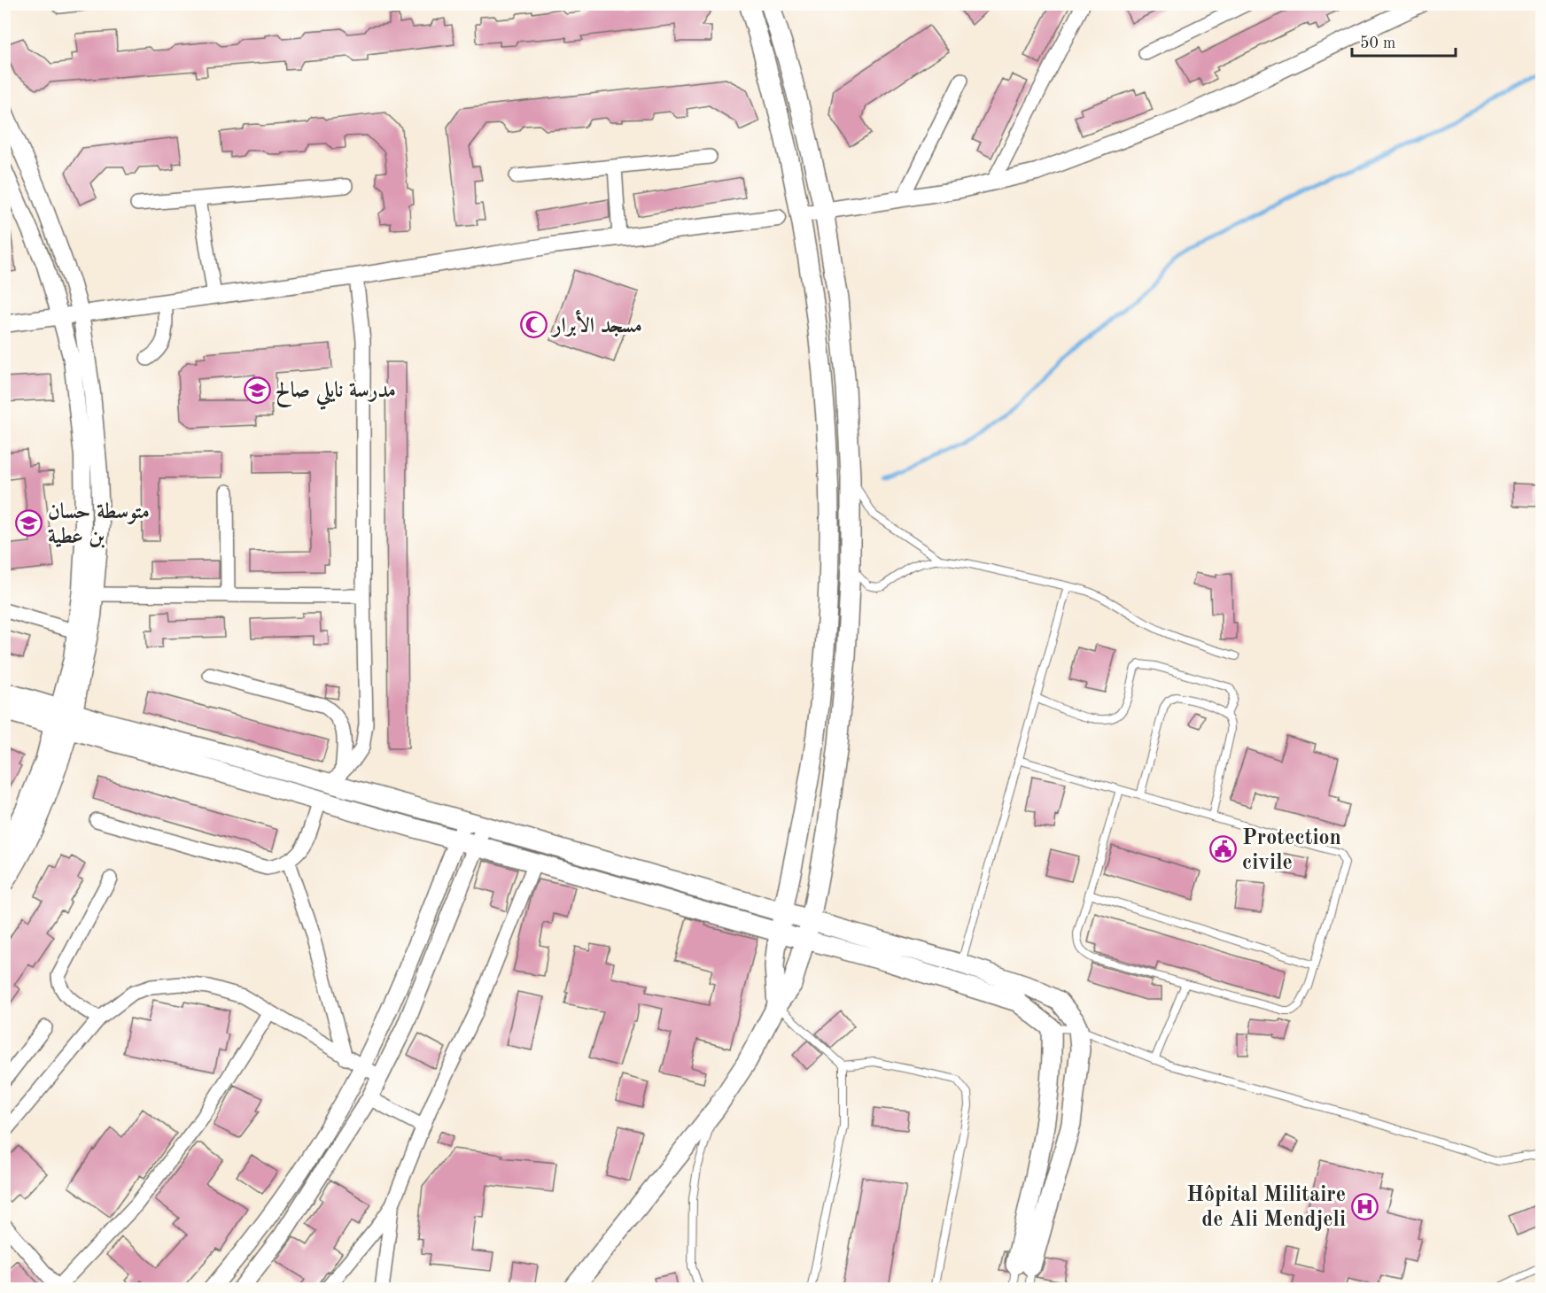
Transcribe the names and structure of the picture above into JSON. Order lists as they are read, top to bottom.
{
  "places": {
    "mosque": ["مسجد الأبرار"],
    "school or university": ["مدرسة نايلي صالح", "متوسطة حسان بن عطية"],
    "public building": ["Protection civile"],
    "hospital": ["Hôpital Militaire de Ali Mendjeli"]
  },
  "scale_bar": "50 m"
}
